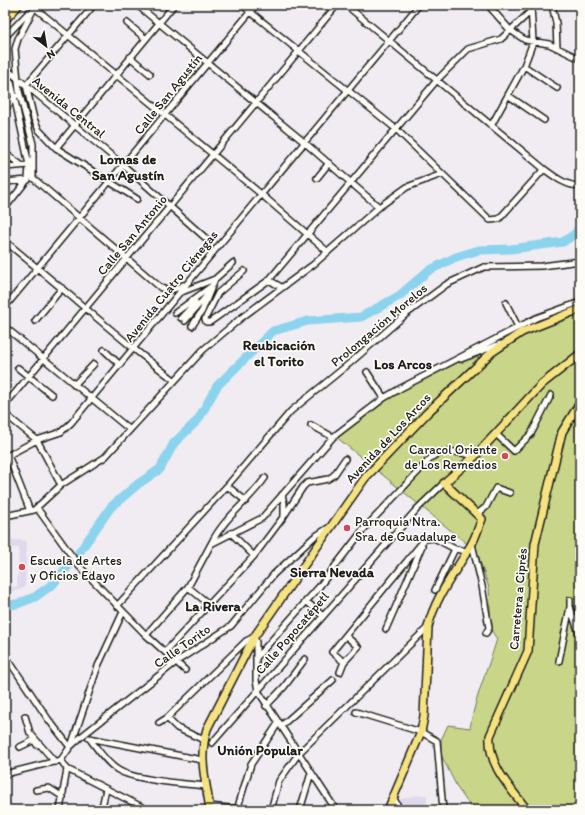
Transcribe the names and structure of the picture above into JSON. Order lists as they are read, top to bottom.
{
  "streets": {
    "main road": ["Avenida de Los Arcos", "Carretera a Ciprés", "Calle Popocatépetl"],
    "street": [
      "Calle San Agustín",
      "Avenida Central",
      "Calle San Antonio",
      "Avenida Cuatro Ciénegas",
      "Prolongación Morelos",
      "Calle Torito"
    ]
  },
  "crossings": [
    ["Calle San Agustín", "Avenida Central"],
    ["Avenida Central", "Calle San Antonio"],
    ["Avenida de Los Arcos", "Calle Torito"]
  ],
  "districts": [
    "Lomas de San Agustín",
    "Reubicación el Torito",
    "Los Arcos",
    "Sierra Nevada",
    "La Rivera",
    "Unión Popular"
  ],
  "places": ["Caracol Oriente de Los Remedios", "Parroquia Ntra. Sra. de Guadalupe", "Escuela de Artes y Oficios Edayo"],
  "north": "bottom right"
}
